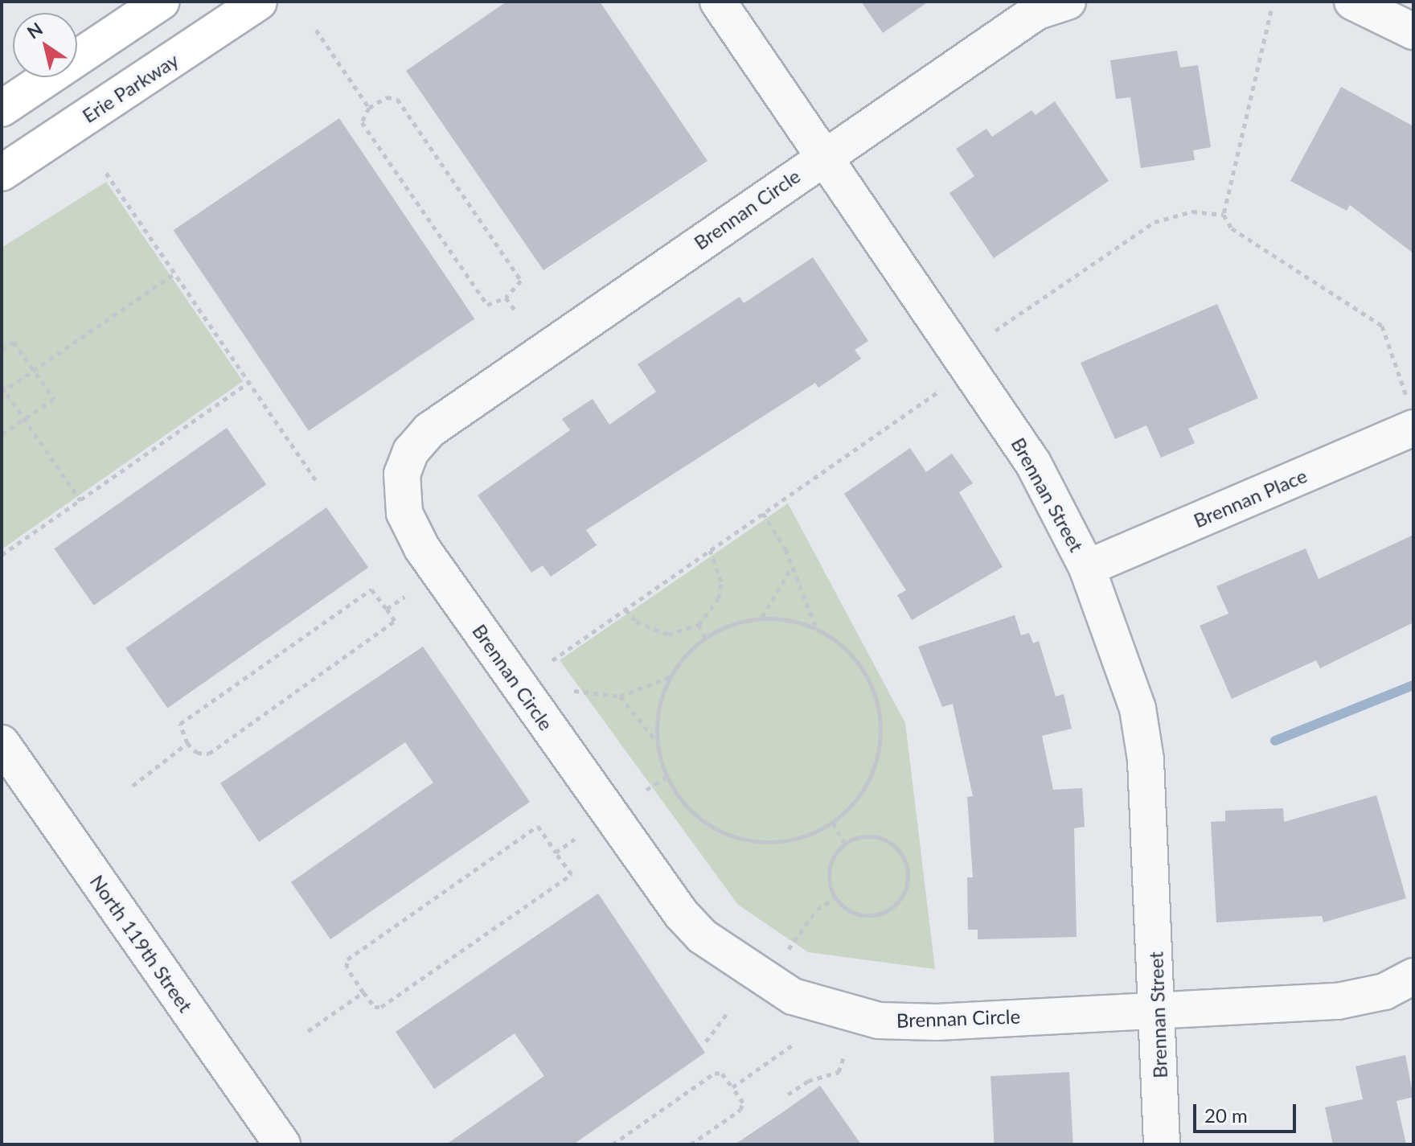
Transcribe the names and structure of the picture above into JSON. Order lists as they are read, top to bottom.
{
  "streets": {
    "main road": ["Erie Parkway"],
    "street": [
      "Brennan Circle",
      "Brennan Street",
      "Brennan Place",
      "North 119th Street"
    ]
  },
  "crossings": [
    ["Brennan Circle", "Brennan Street"],
    ["Brennan Street", "Brennan Place"]
  ],
  "scale_bar": "20 m",
  "north": "top left"
}
